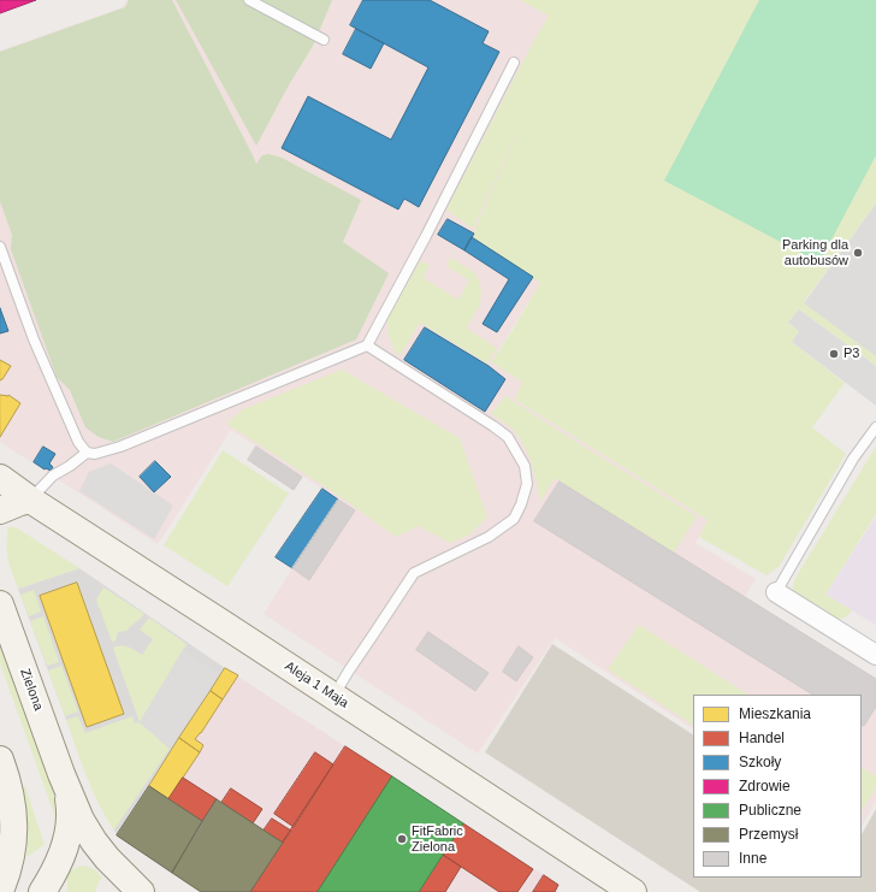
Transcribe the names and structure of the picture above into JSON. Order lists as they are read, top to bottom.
{
  "streets": {
    "street": ["Aleja 1 Maja", "Zielona"]
  },
  "places": ["Parking dla autobusów", "P3", "FitFabric Zielona"],
  "legend": [
    "Mieszkania",
    "Handel",
    "Szkoły",
    "Zdrowie",
    "Publiczne",
    "Przemysł",
    "Inne"
  ]
}
